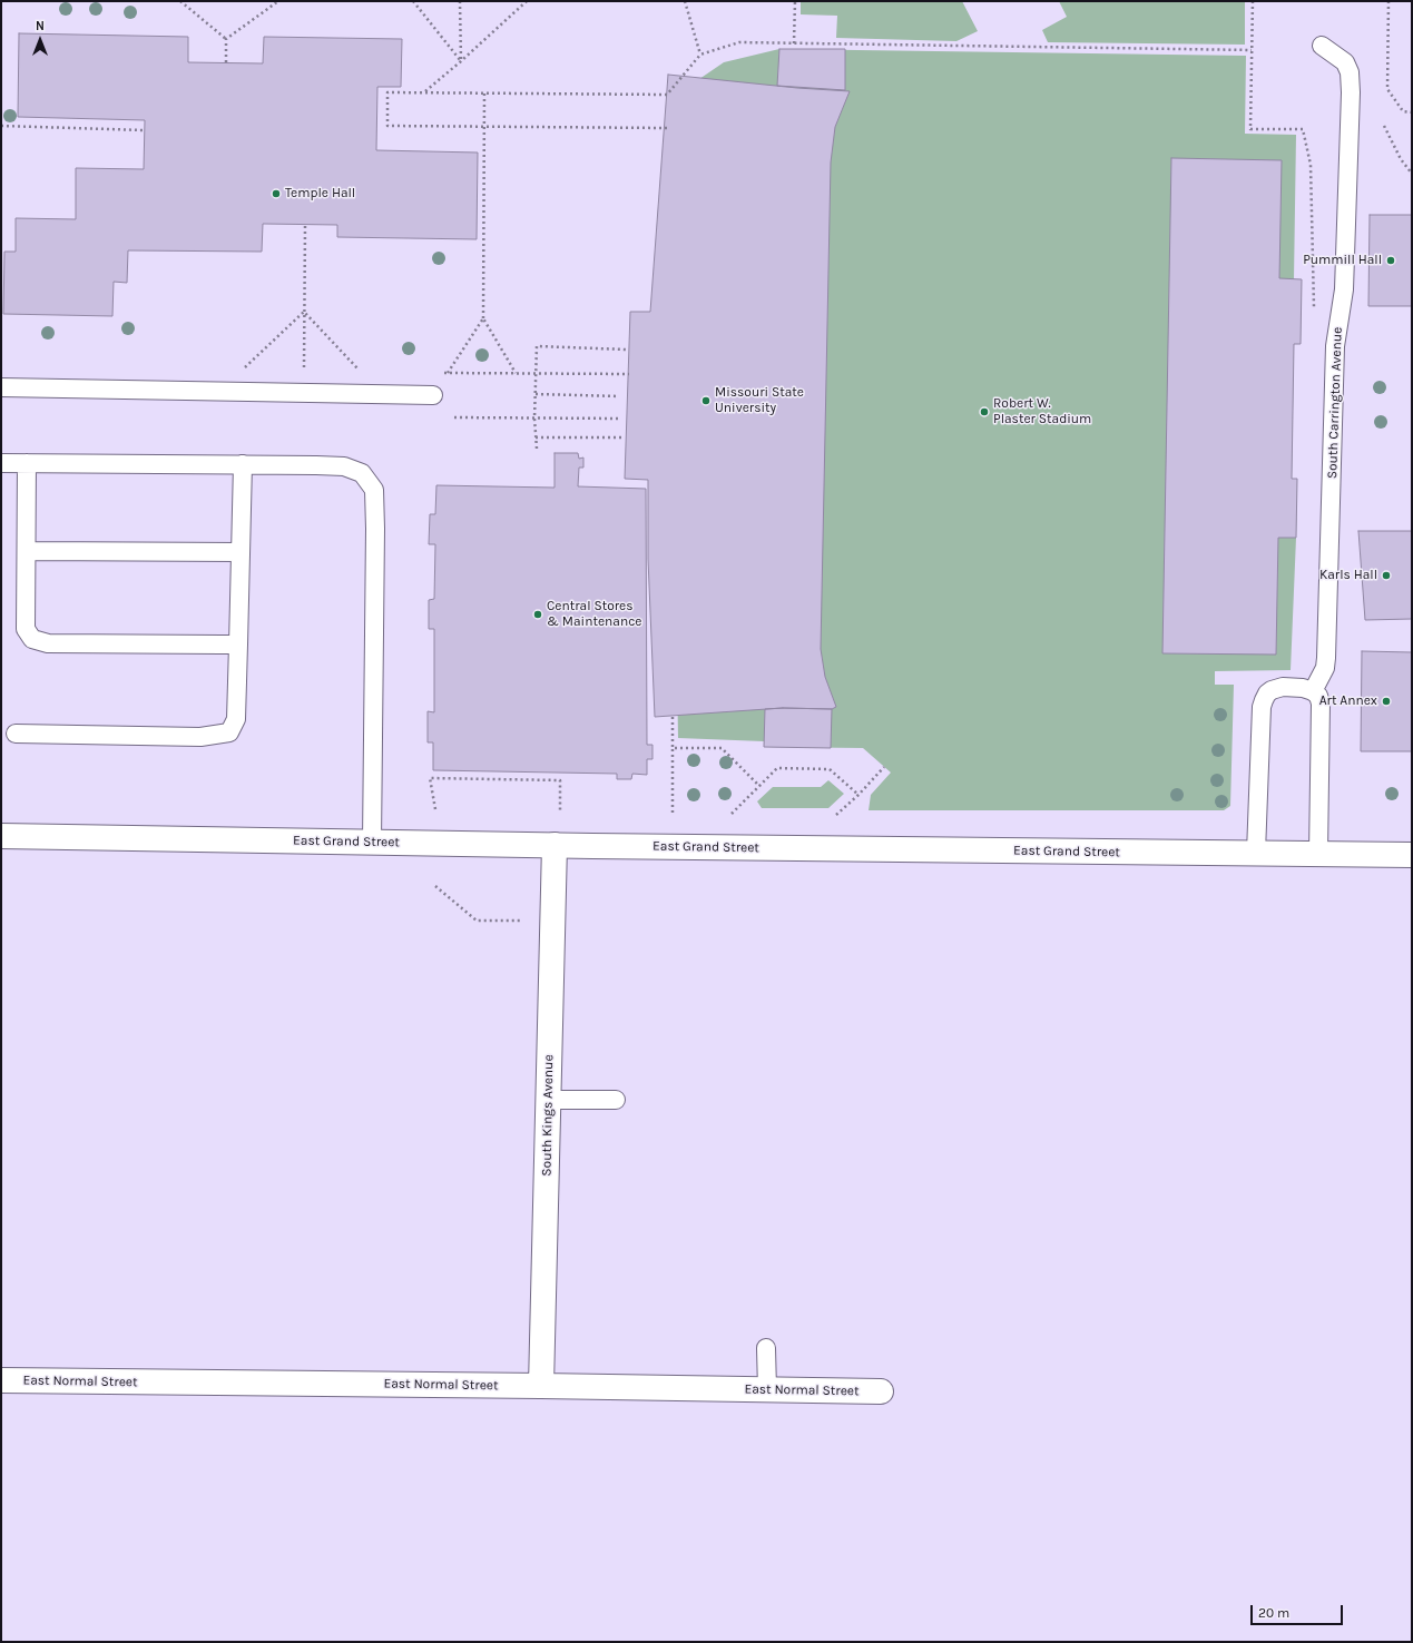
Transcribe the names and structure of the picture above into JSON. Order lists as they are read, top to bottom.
{
  "streets": {
    "street": ["East Grand Street", "South Kings Avenue", "East Normal Street"],
    "lane": ["South Carrington Avenue"]
  },
  "crossings": [
    ["East Grand Street", "South Kings Avenue"],
    ["South Kings Avenue", "East Normal Street"]
  ],
  "places": [
    "Temple Hall",
    "Pummill Hall",
    "Missouri State University",
    "Robert W. Plaster Stadium",
    "Karls Hall",
    "Central Stores & Maintenance",
    "Art Annex"
  ],
  "scale_bar": "20 m",
  "north": "top"
}
